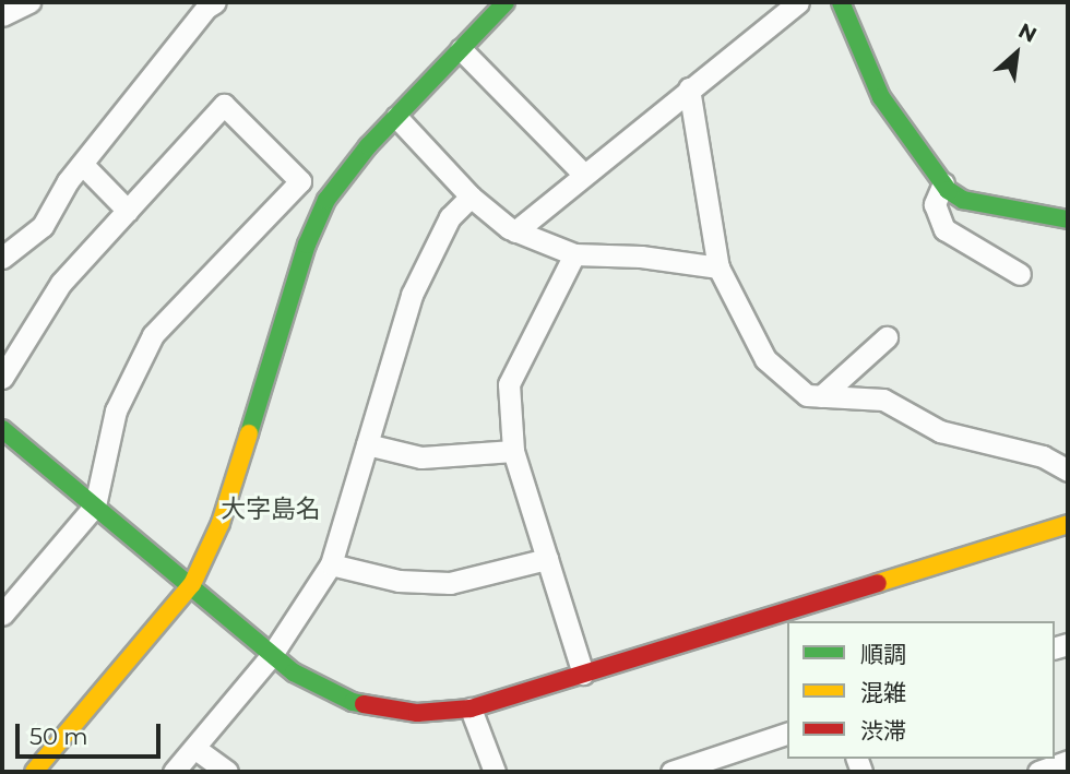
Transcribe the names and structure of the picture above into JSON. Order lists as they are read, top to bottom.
{
  "districts": ["大字島名"],
  "legend": ["順調", "混雑", "渋滞"],
  "scale_bar": "50 m",
  "north": "top right"
}
